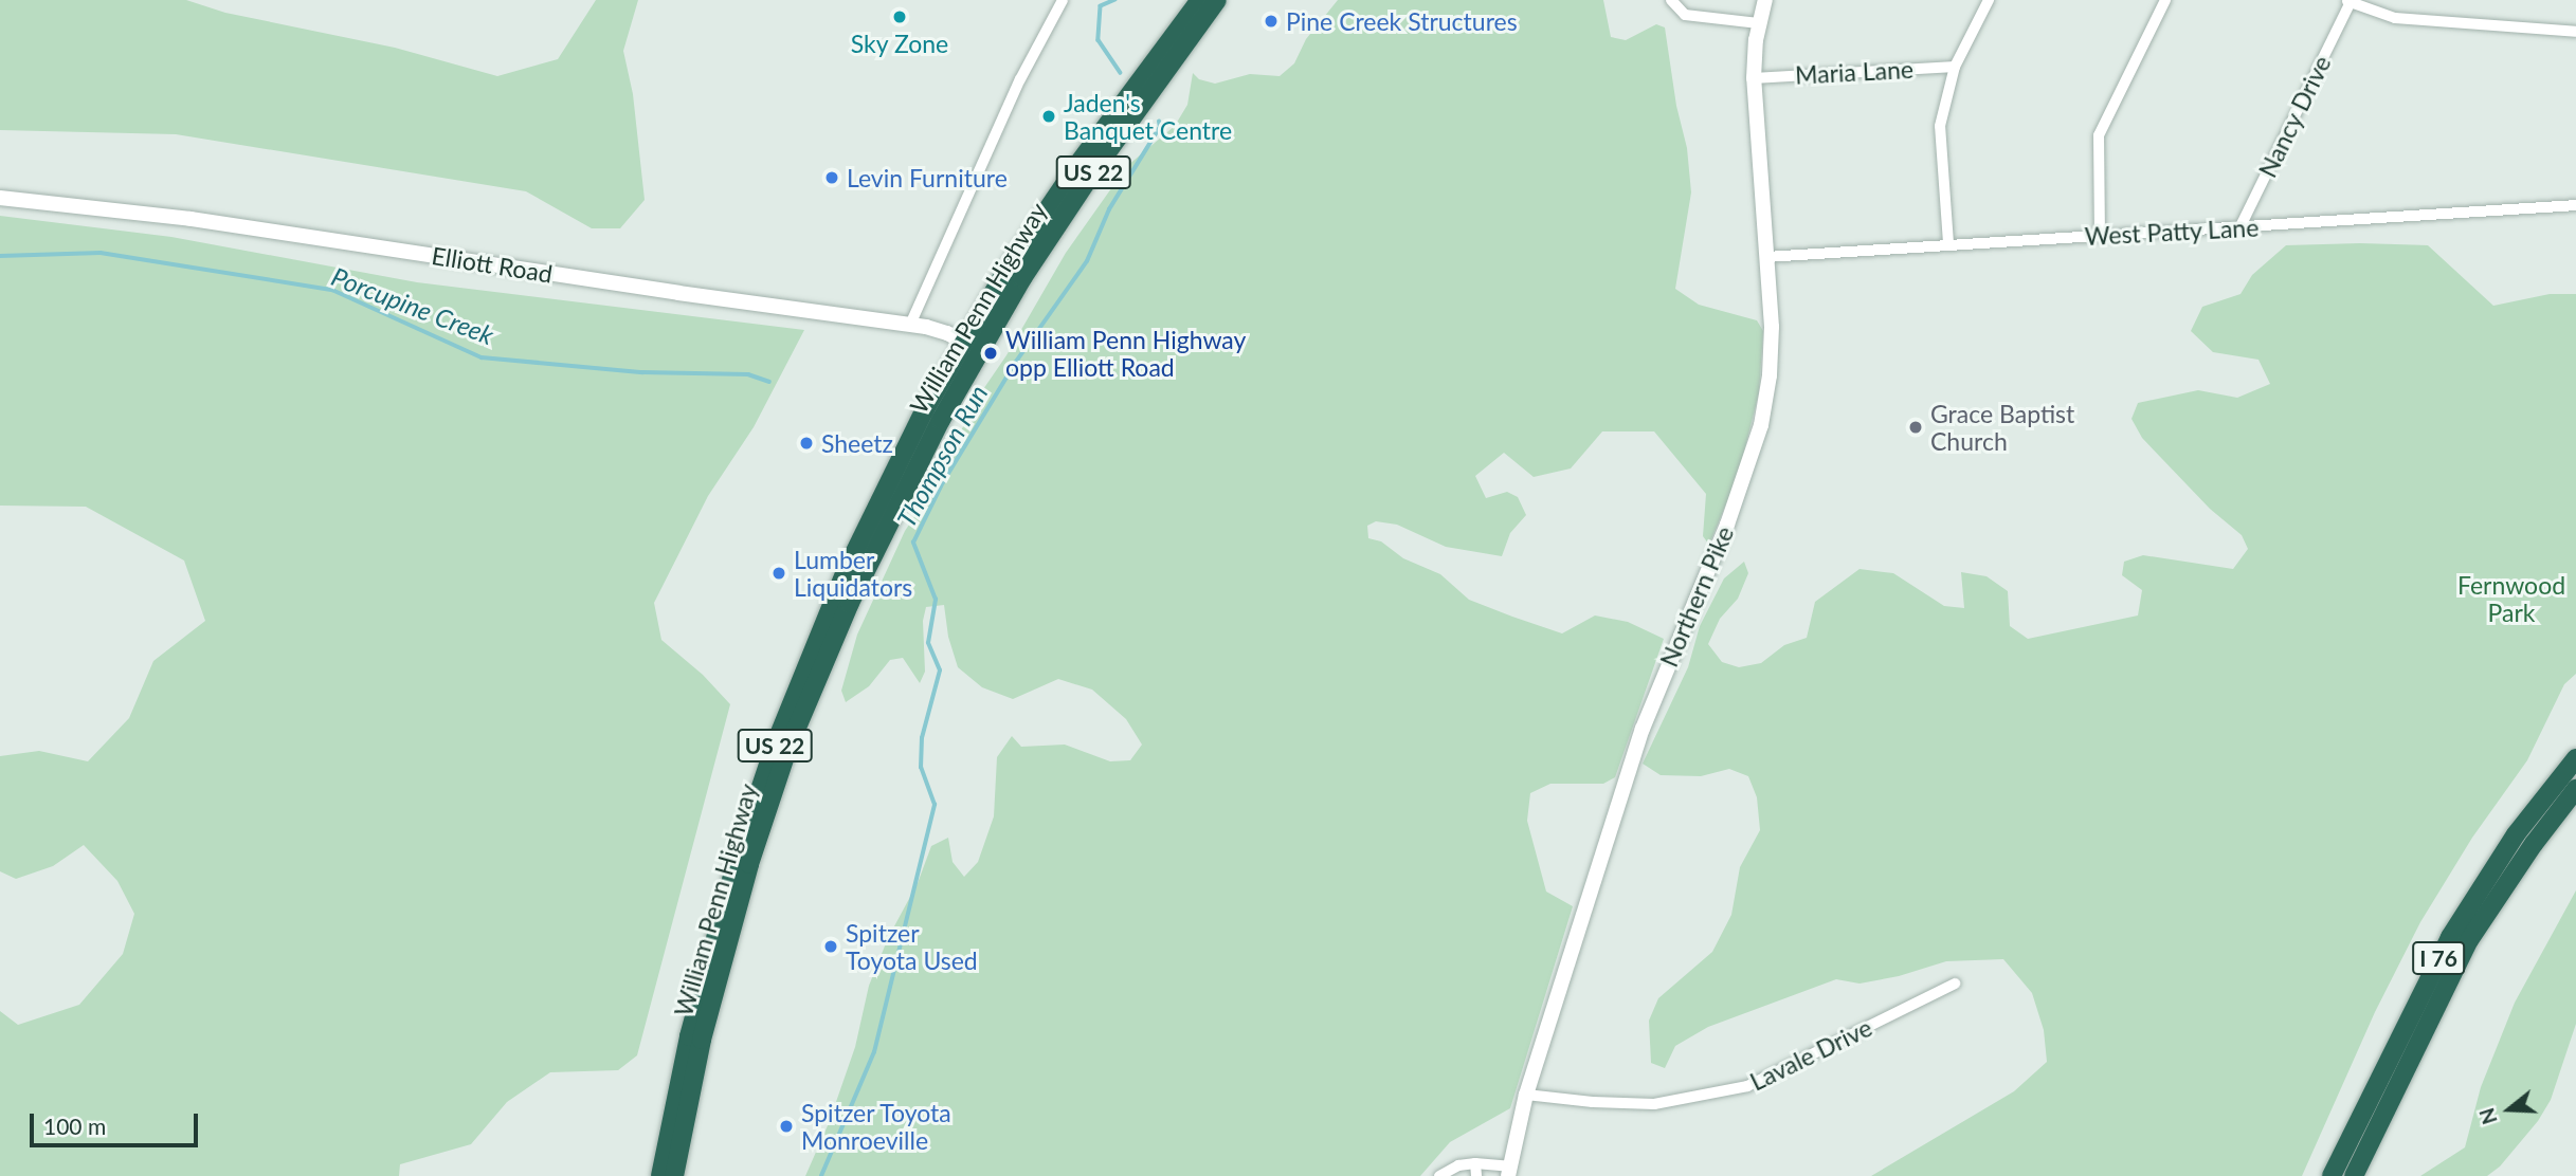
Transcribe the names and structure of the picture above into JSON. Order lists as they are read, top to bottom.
{
  "streets": {
    "highway": ["US 22", "William Penn Highway", "I 76"],
    "main road": ["Elliott Road", "Northern Pike"],
    "street": [
      "Maria Lane",
      "Nancy Drive",
      "West Patty Lane",
      "Lavale Drive"
    ]
  },
  "crossings": [
    ["Maria Lane", "Northern Pike"],
    ["Nancy Drive", "West Patty Lane"],
    ["West Patty Lane", "Northern Pike"],
    ["Elliott Road", "William Penn Highway"],
    ["Northern Pike", "Lavale Drive"]
  ],
  "water": ["Porcupine Creek", "Thompson Run"],
  "parks": ["Fernwood Park"],
  "places": [
    "Sky Zone",
    "Pine Creek Structures",
    "Jaden's Banquet Centre",
    "Levin Furniture",
    "William Penn Highway opp Elliott Road",
    "Grace Baptist Church",
    "Sheetz",
    "Lumber Liquidators",
    "Spitzer Toyota Used",
    "Spitzer Toyota Monroeville"
  ],
  "scale_bar": "100 m",
  "north": "left"
}
